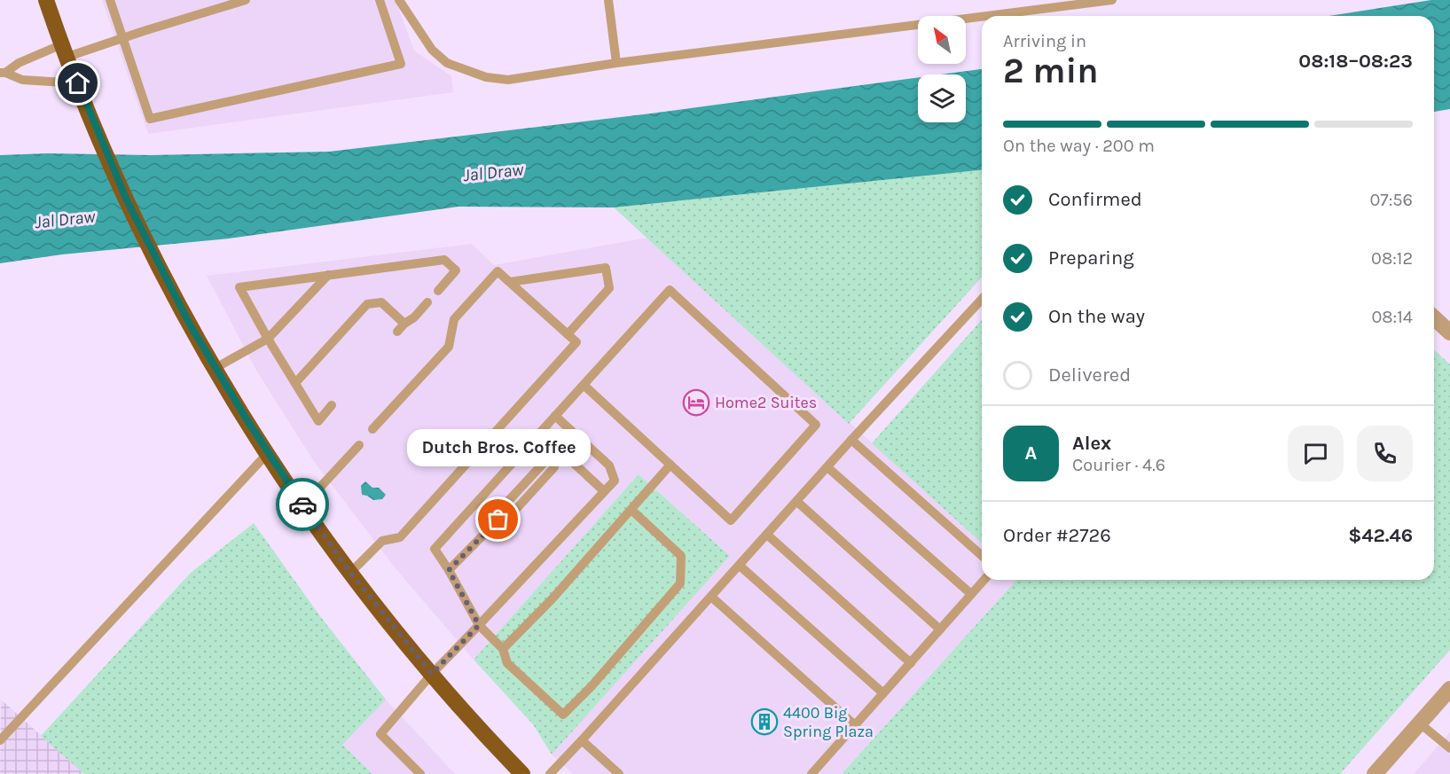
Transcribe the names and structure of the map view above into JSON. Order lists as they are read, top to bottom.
{
  "water": ["Jal Draw"],
  "places": {
    "hotel": ["Home2 Suites"],
    "other": ["Dutch Bros. Coffee"],
    "building": ["4400 Big Spring Plaza"]
  },
  "north": "top left",
  "page": {
    "heading": ["2 min", "Arriving in", "08:18–08:23"],
    "panel": [
      "Alex",
      "Courier · 4.6",
      "Order #2726",
      "$42.46"
    ],
    "bar": "On the way · 200 m",
    "list": [
      ["Confirmed", "07:56"],
      ["Preparing", "08:12"],
      ["On the way", "08:14"],
      "Delivered"
    ],
    "round": "A",
    "bubble": "Dutch Bros. Coffee"
  }
}
